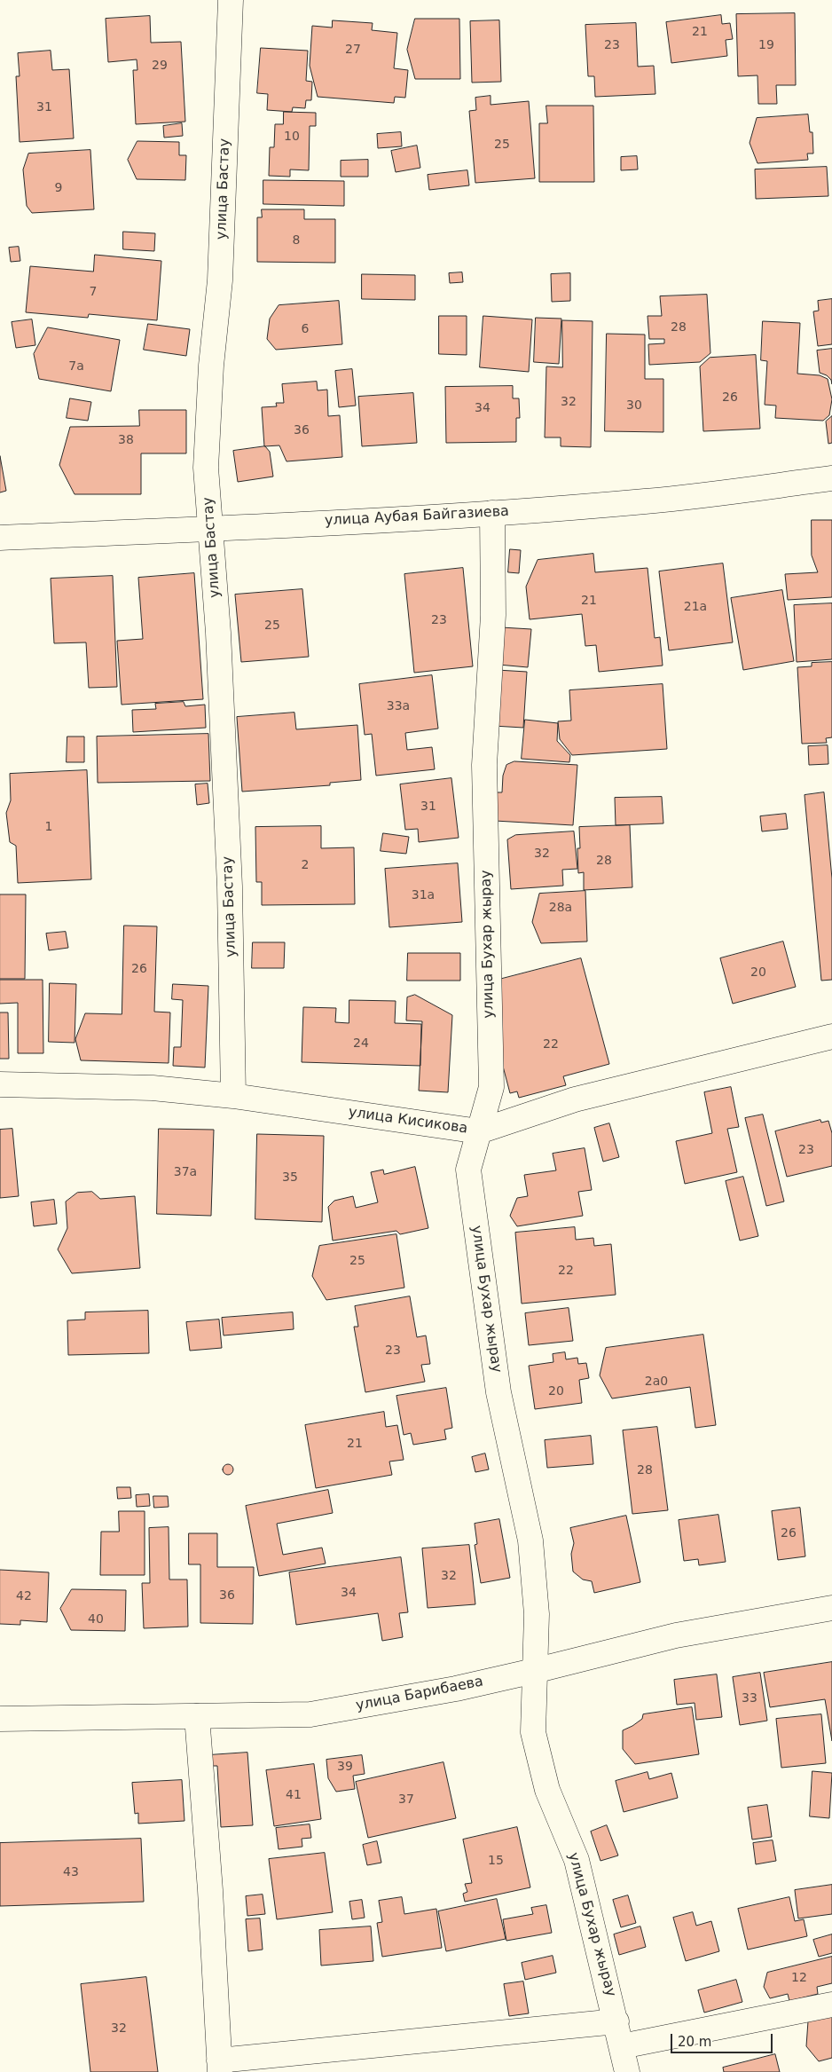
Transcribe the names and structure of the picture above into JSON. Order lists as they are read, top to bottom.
{
  "streets": {
    "street": [
      "улица Бастау",
      "улица Аубая Байгазиева",
      "улица Бухар жырау",
      "улица Кисикова",
      "улица Барибаева"
    ]
  },
  "crossings": [
    ["улица Бастау", "улица Аубая Байгазиева"],
    ["улица Бастау", "улица Кисикова"],
    ["улица Аубая Байгазиева", "улица Бухар жырау"],
    ["улица Бухар жырау", "улица Кисикова"],
    ["улица Бухар жырау", "улица Барибаева"]
  ],
  "house_numbers": [
    "21",
    "23",
    "19",
    "27",
    "29",
    "31",
    "10",
    "25",
    "9",
    "8",
    "7",
    "28",
    "6",
    "7а",
    "26",
    "32",
    "30",
    "34",
    "36",
    "38",
    "21",
    "21а",
    "23",
    "25",
    "33а",
    "31",
    "1",
    "32",
    "28",
    "2",
    "31а",
    "28а",
    "26",
    "20",
    "24",
    "22",
    "23",
    "37а",
    "35",
    "25",
    "22",
    "23",
    "2а0",
    "20",
    "21",
    "28",
    "26",
    "32",
    "34",
    "36",
    "42",
    "40",
    "33",
    "39",
    "41",
    "37",
    "15",
    "43",
    "12",
    "32"
  ],
  "scale_bar": "20 m"
}
